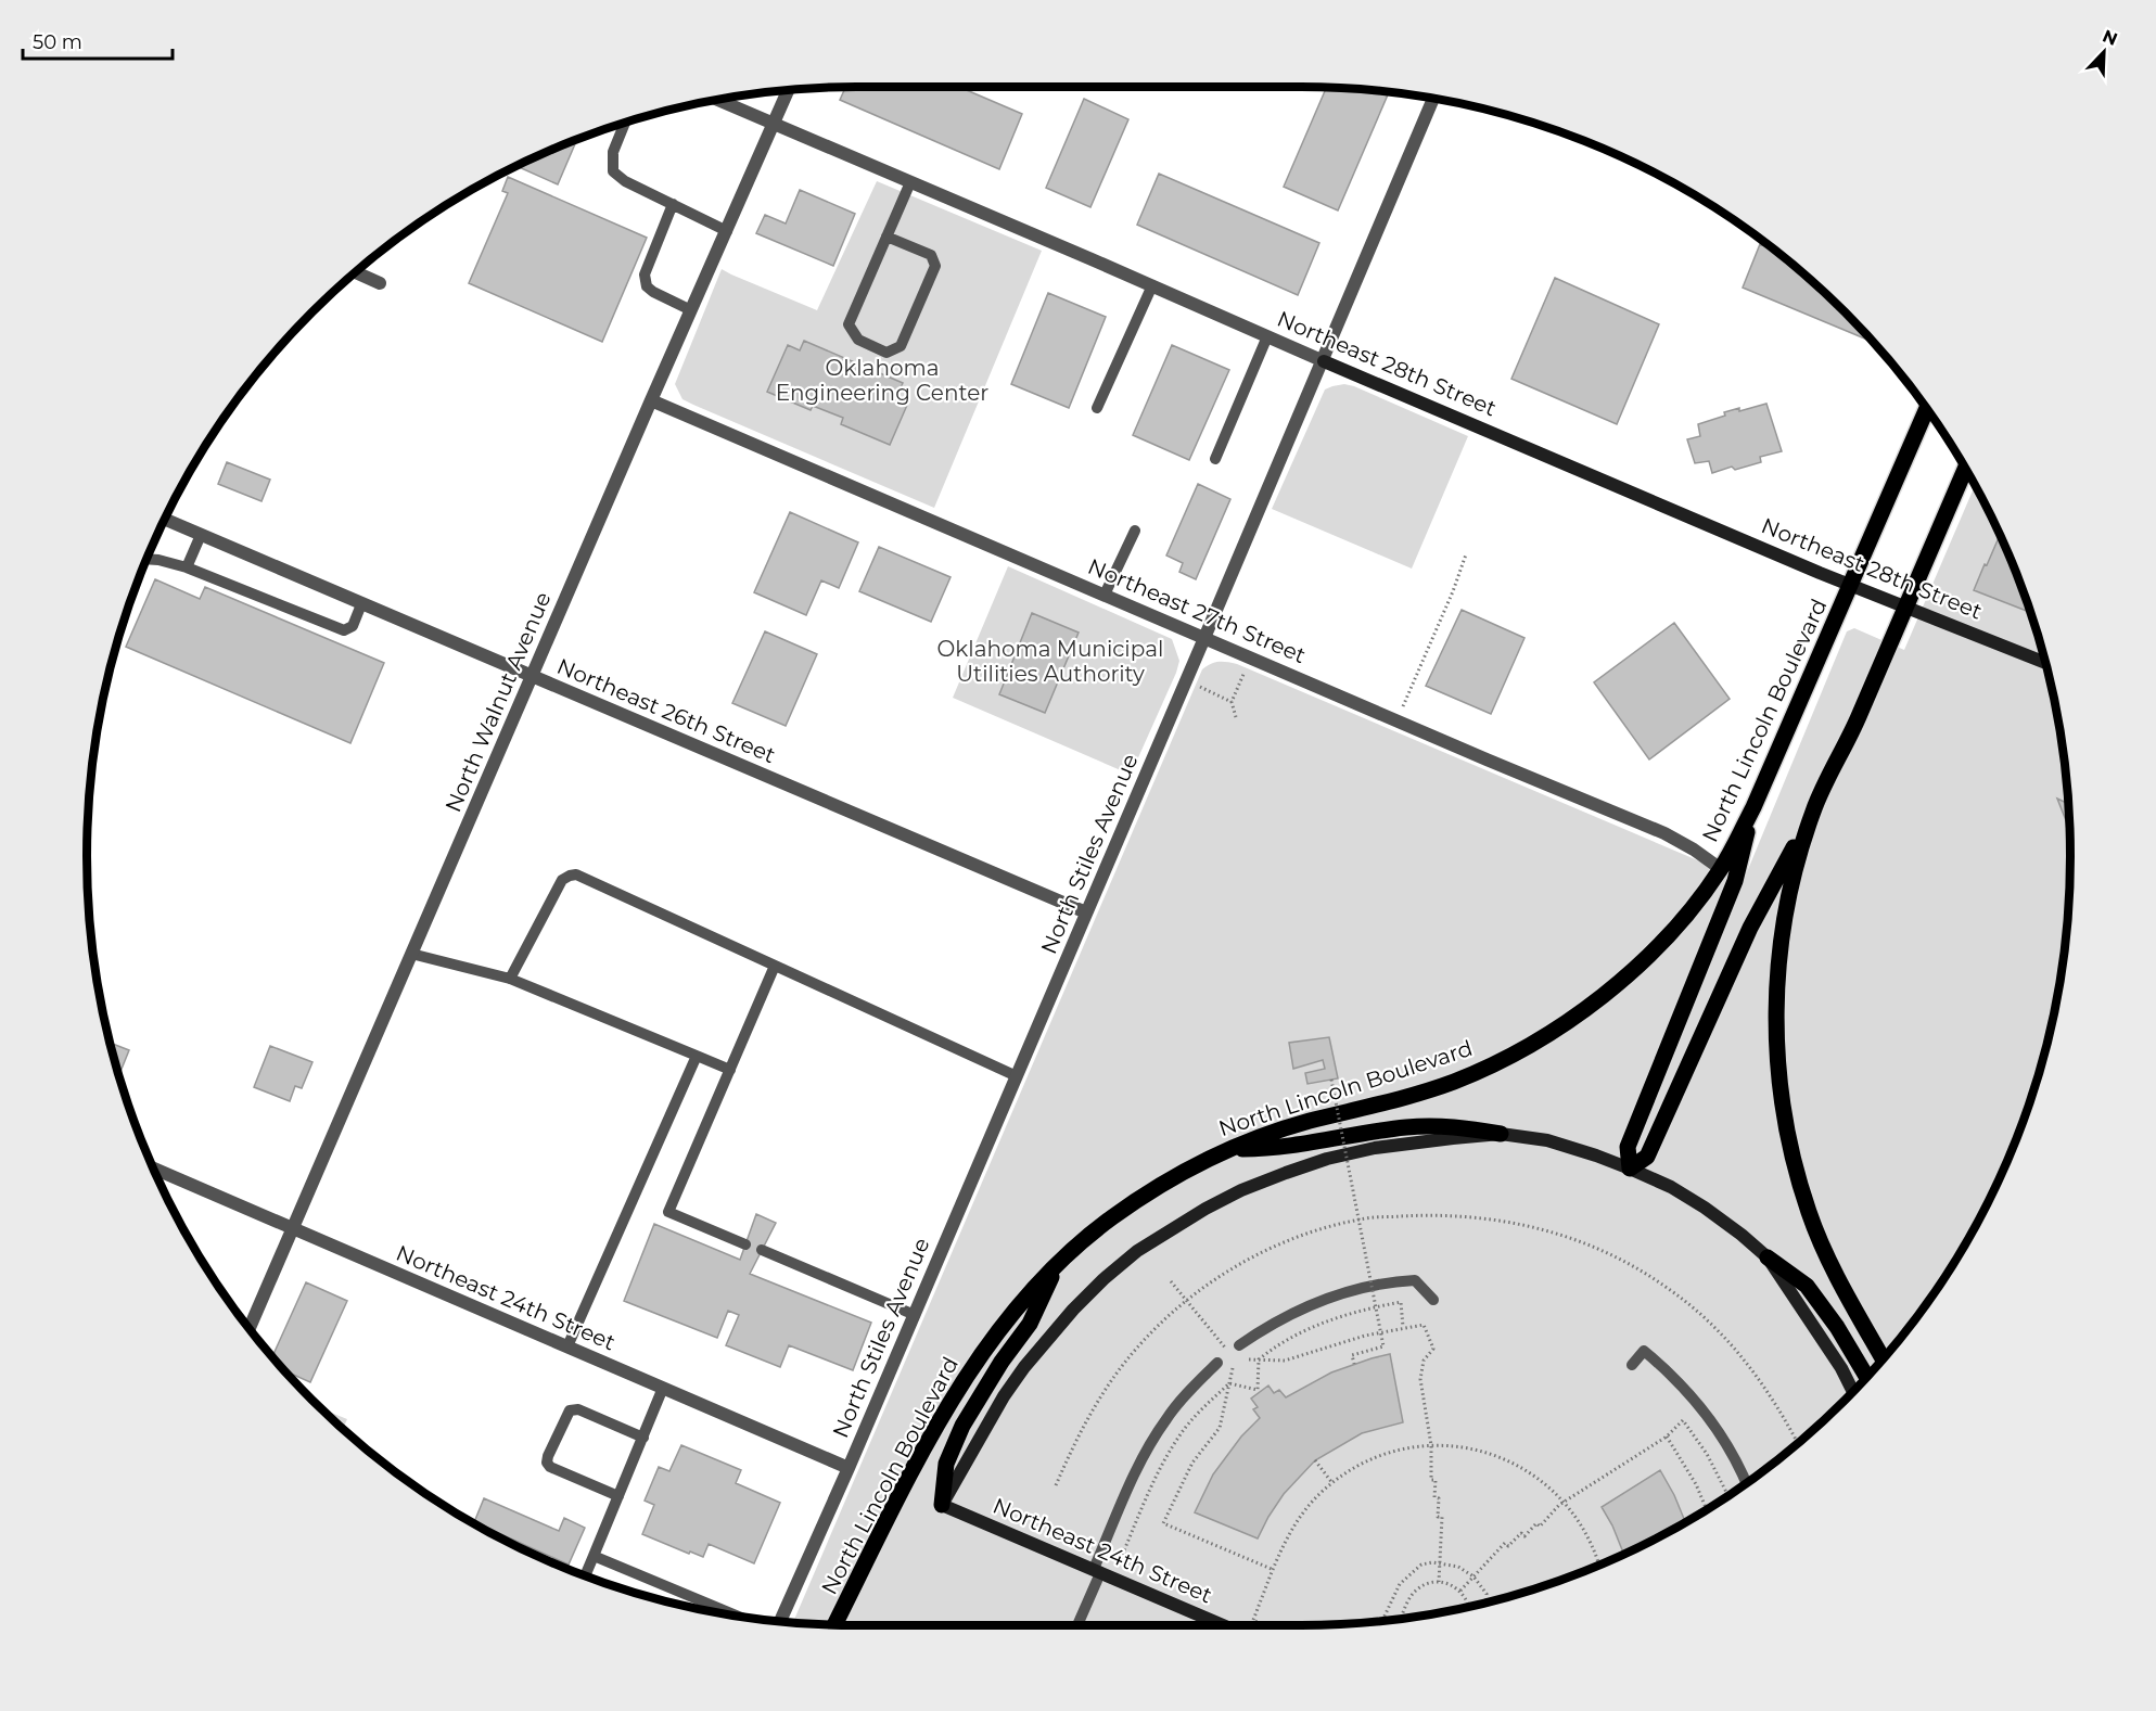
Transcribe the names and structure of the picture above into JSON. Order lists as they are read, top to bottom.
{
  "streets": {
    "main road": ["North Lincoln Boulevard"],
    "street": [
      "Northeast 28th Street",
      "Northeast 27th Street",
      "North Walnut Avenue",
      "Northeast 26th Street",
      "North Stiles Avenue",
      "Northeast 24th Street"
    ]
  },
  "crossings": [
    ["Northeast 28th Street", "North Walnut Avenue"],
    ["Northeast 28th Street", "North Lincoln Boulevard"],
    ["Northeast 28th Street", "North Stiles Avenue"],
    ["Northeast 27th Street", "North Walnut Avenue"],
    ["Northeast 27th Street", "North Lincoln Boulevard"],
    ["Northeast 27th Street", "North Stiles Avenue"],
    ["North Walnut Avenue", "Northeast 26th Street"],
    ["North Walnut Avenue", "Northeast 24th Street"],
    ["Northeast 26th Street", "North Stiles Avenue"],
    ["North Stiles Avenue", "Northeast 24th Street"]
  ],
  "parks": ["Oklahoma Engineering Center", "Oklahoma Municipal Utilities Authority"],
  "scale_bar": "50 m",
  "north": "top right"
}
